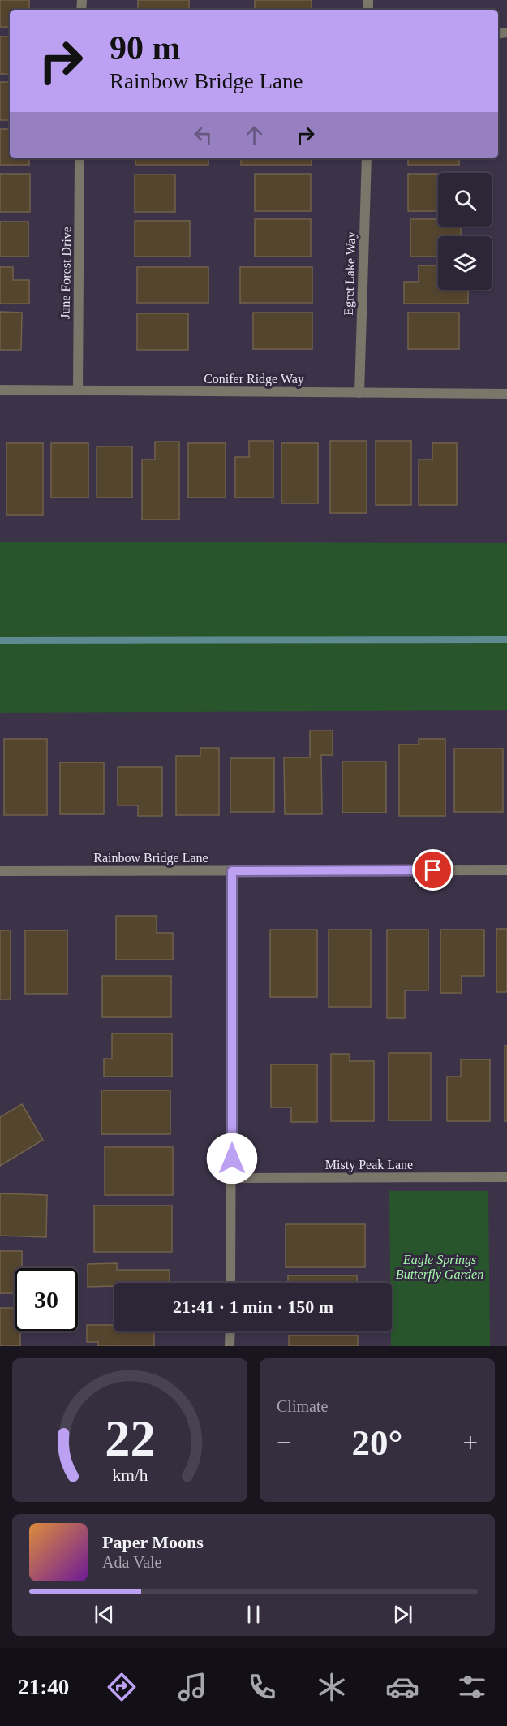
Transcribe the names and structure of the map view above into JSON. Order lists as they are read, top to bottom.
{
  "streets": {
    "street": [
      "June Forest Drive",
      "Egret Lake Way",
      "Conifer Ridge Way",
      "Rainbow Bridge Lane",
      "Misty Peak Lane"
    ]
  },
  "crossings": [
    ["June Forest Drive", "Conifer Ridge Way"],
    ["Egret Lake Way", "Conifer Ridge Way"]
  ],
  "parks": ["Eagle Springs Butterfly Garden"],
  "page": {
    "turn": ["90 m", "Rainbow Bridge Lane"],
    "limit": "30",
    "trip": "21:41 · 1 min · 150 m",
    "tile": "Climate",
    "heat": ["−", "20°", "+"],
    "song": ["Paper Moons", "Ada Vale"],
    "tabs": "21:40",
    "gauge": ["22", "km/h"]
  }
}
